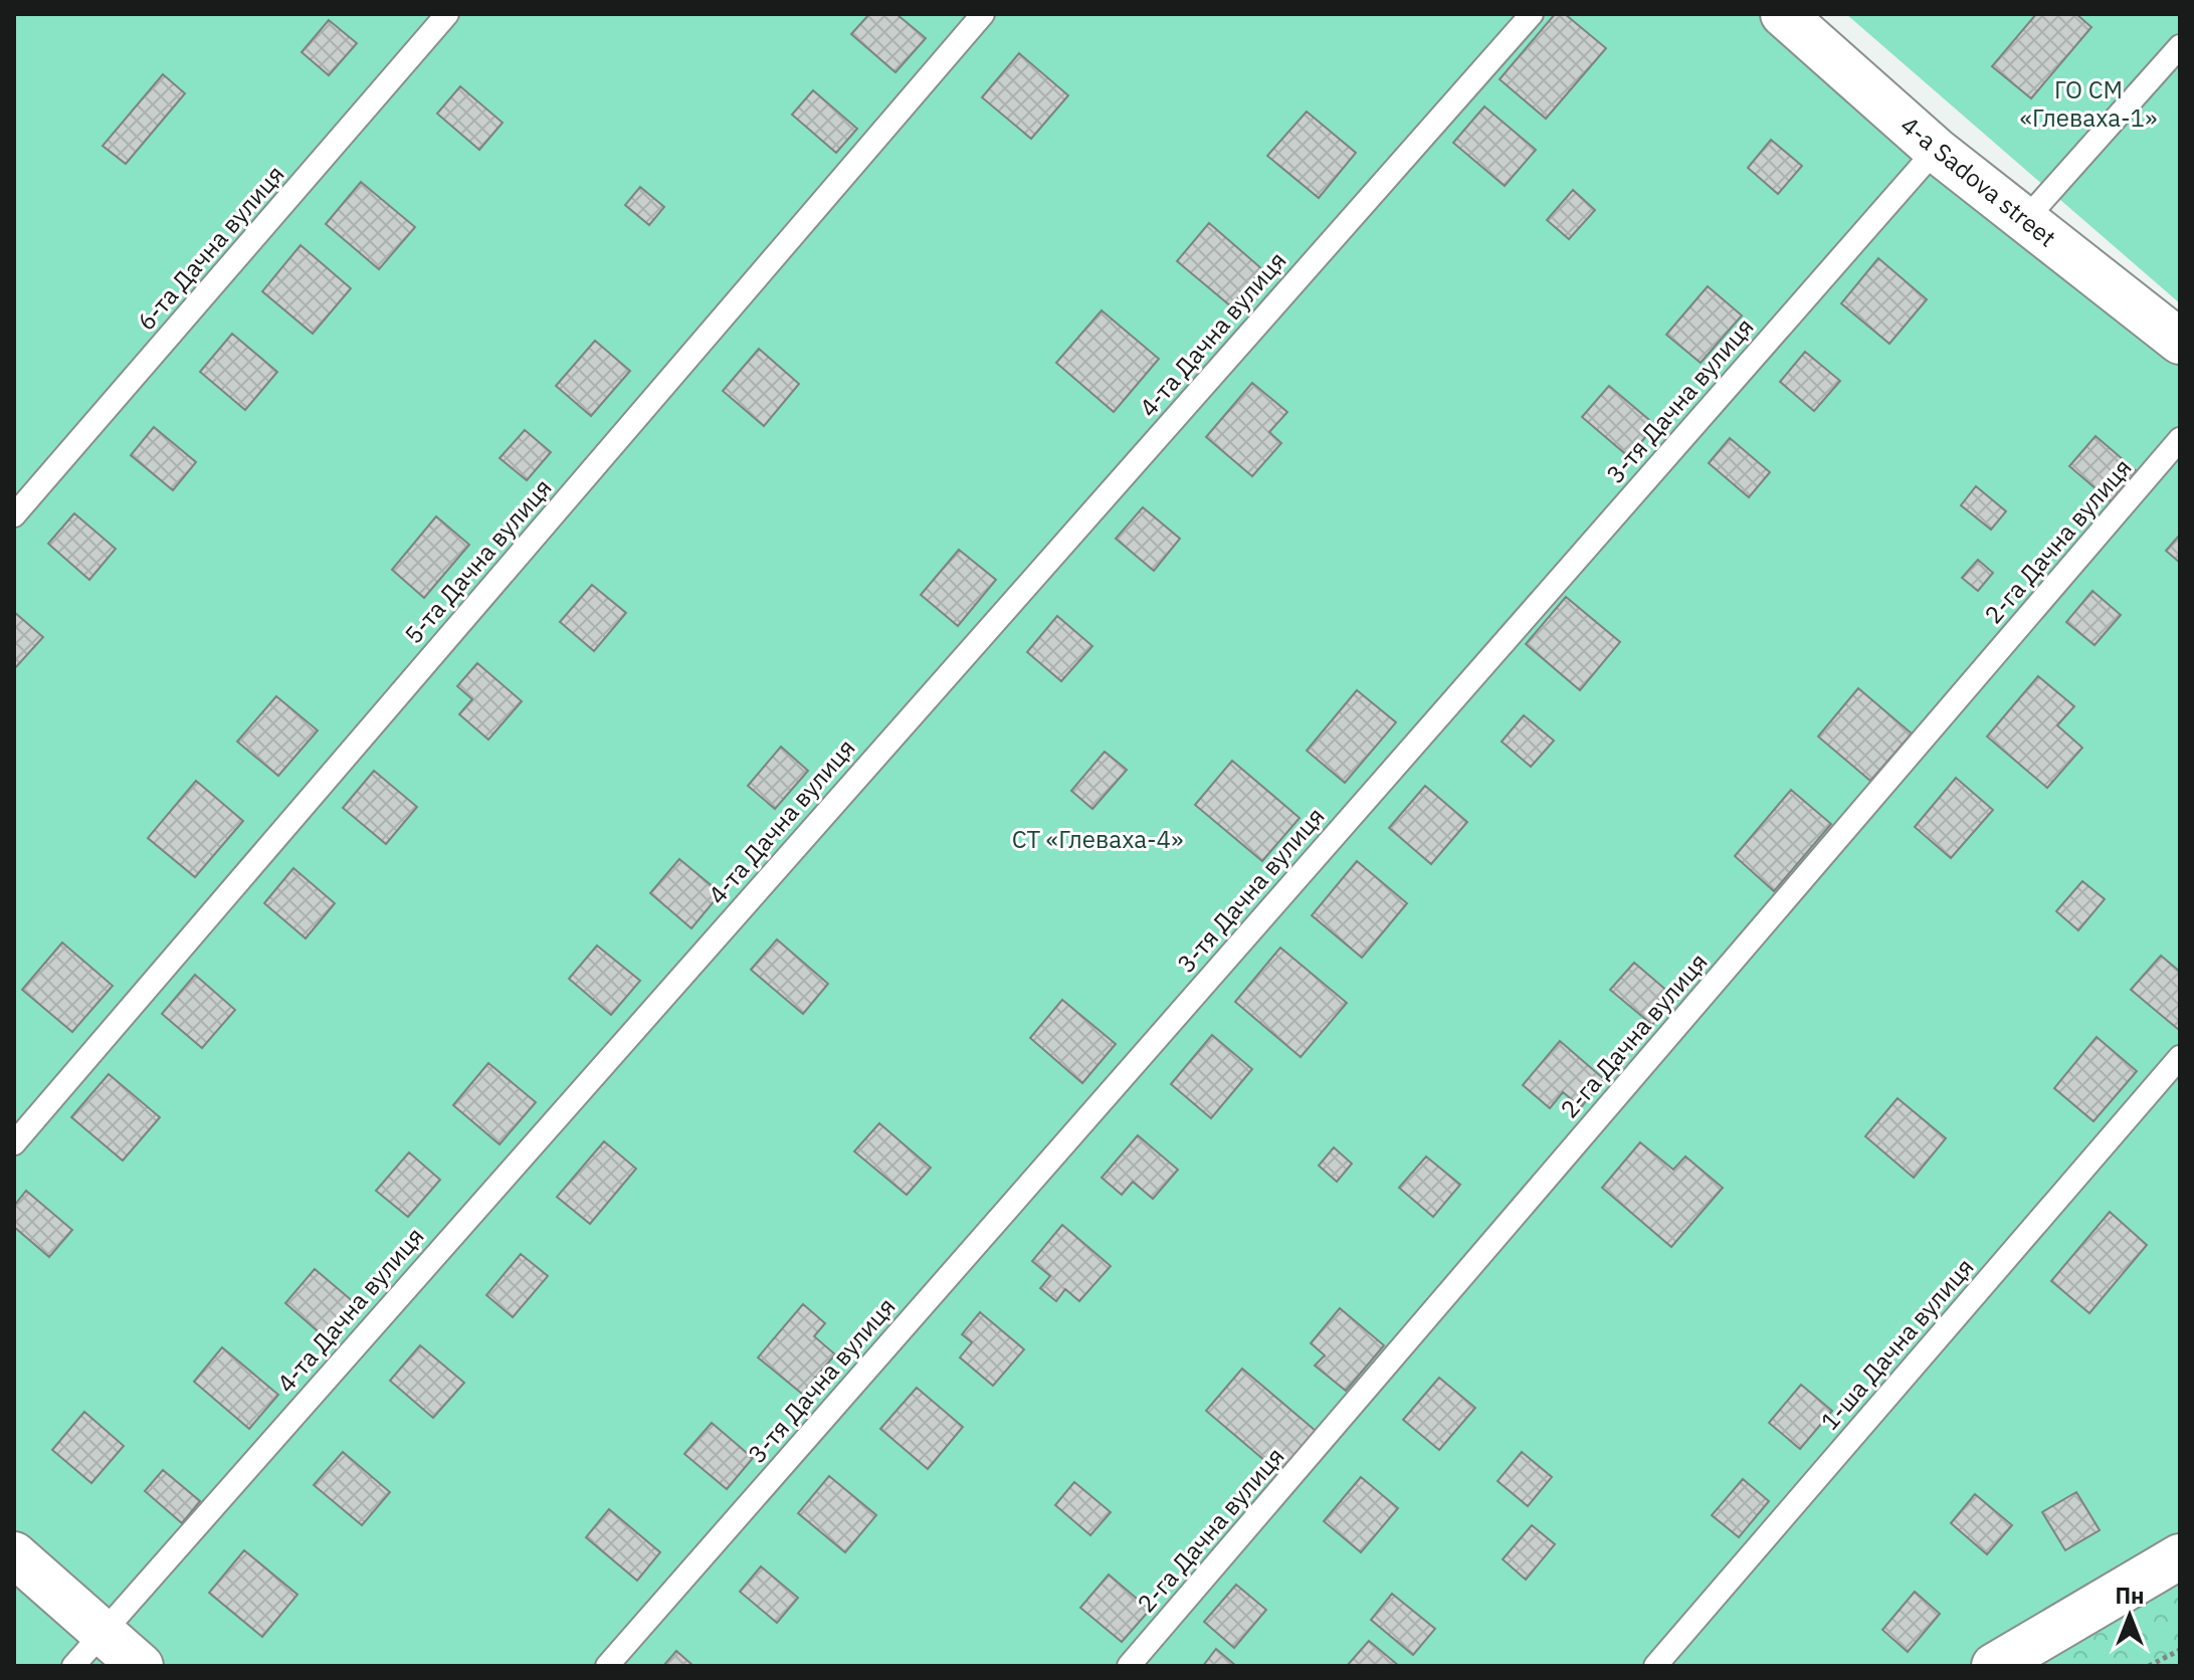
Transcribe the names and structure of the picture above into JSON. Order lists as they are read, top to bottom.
{
  "streets": {
    "street": ["4-a Sadova street"],
    "lane": [
      "6-та Дачна вулиця",
      "4-та Дачна вулиця",
      "3-тя Дачна вулиця",
      "2-га Дачна вулиця",
      "5-та Дачна вулиця",
      "1-ша Дачна вулиця"
    ]
  },
  "crossings": [
    ["4-a Sadova street", "3-тя Дачна вулиця"]
  ],
  "parks": ["ГО СМ «Глеваха-1»", "СТ «Глеваха-4»"],
  "north": "top"
}
